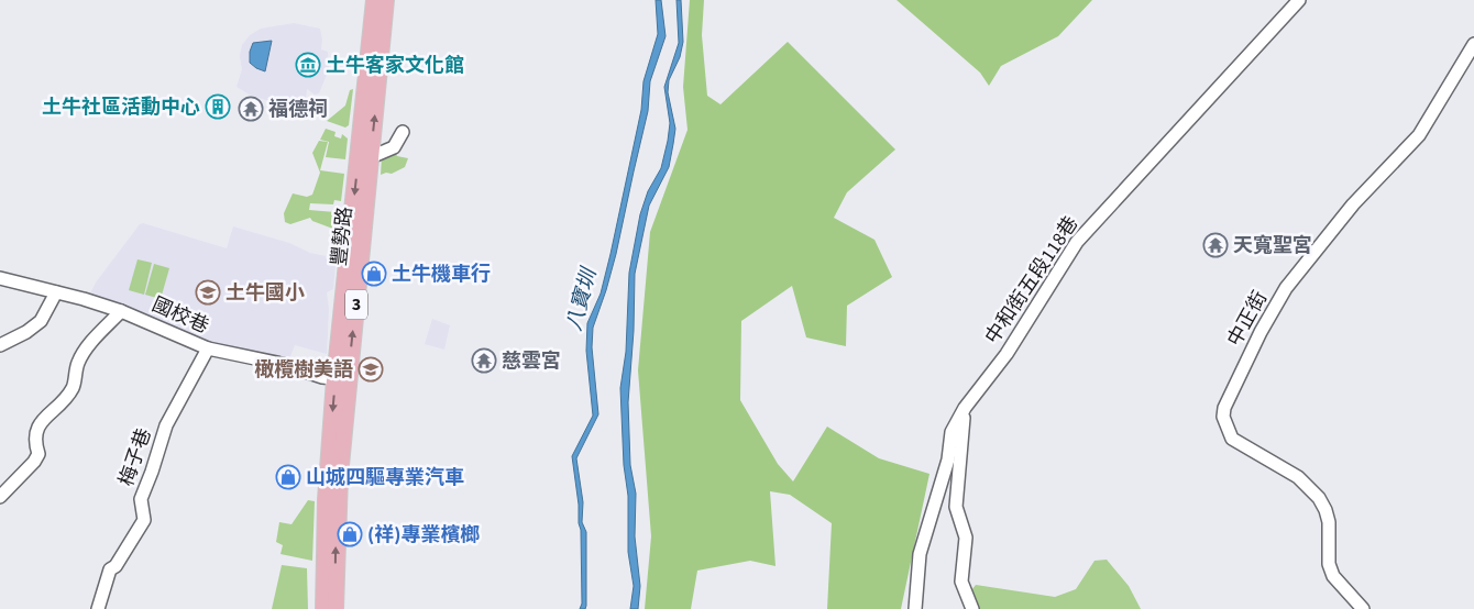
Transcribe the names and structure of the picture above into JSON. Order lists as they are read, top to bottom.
{
  "streets": {
    "main road": ["豐勢路", "3"],
    "street": [
      "中和街五段118巷",
      "國校巷",
      "中正街",
      "梅子巷"
    ]
  },
  "crossings": [
    ["豐勢路", "國校巷"],
    ["國校巷", "梅子巷"]
  ],
  "water": ["八寶圳"],
  "places": {
    "museum": ["土牛客家文化館"],
    "building": ["土牛社區活動中心"],
    "temple": ["福德祠", "天寬聖宮", "慈雲宮"],
    "shop": ["土牛機車行", "山城四驅專業汽車", "(祥)專業檳榔"],
    "school or university": ["土牛國小", "橄欖樹美語"]
  }
}
